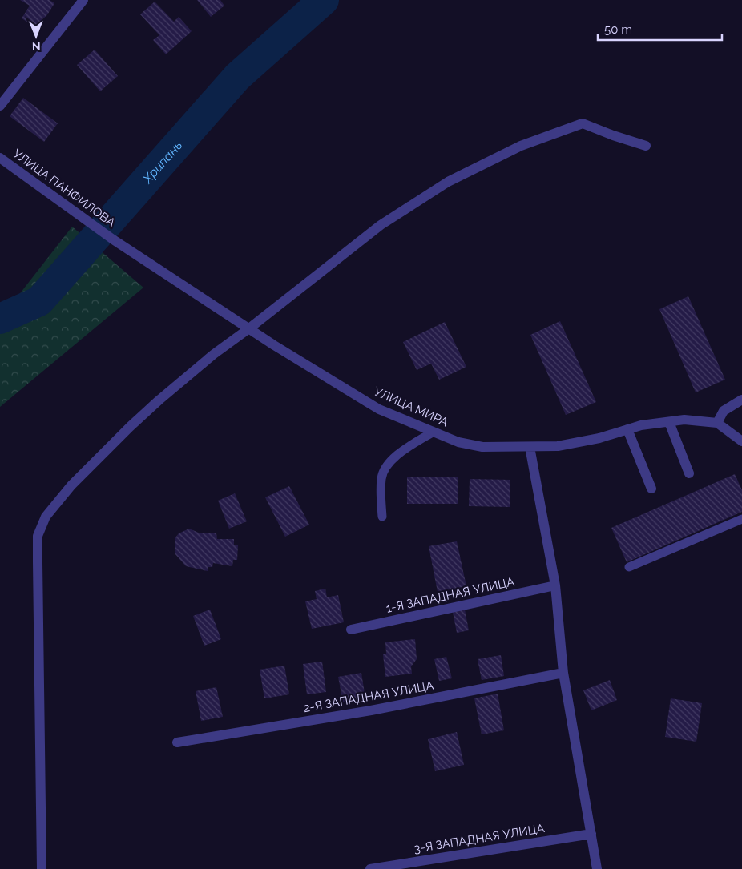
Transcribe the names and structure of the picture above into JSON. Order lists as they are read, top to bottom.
{
  "streets": {
    "street": [
      "УЛИЦА ПАНФИЛОВА",
      "УЛИЦА МИРА",
      "1-Я ЗАПАДНАЯ УЛИЦА",
      "2-Я ЗАПАДНАЯ УЛИЦА",
      "3-Я ЗАПАДНАЯ УЛИЦА"
    ]
  },
  "crossings": [
    ["УЛИЦА ПАНФИЛОВА", "УЛИЦА МИРА"]
  ],
  "water": ["Хрипань"],
  "scale_bar": "50 m",
  "north": "bottom"
}
